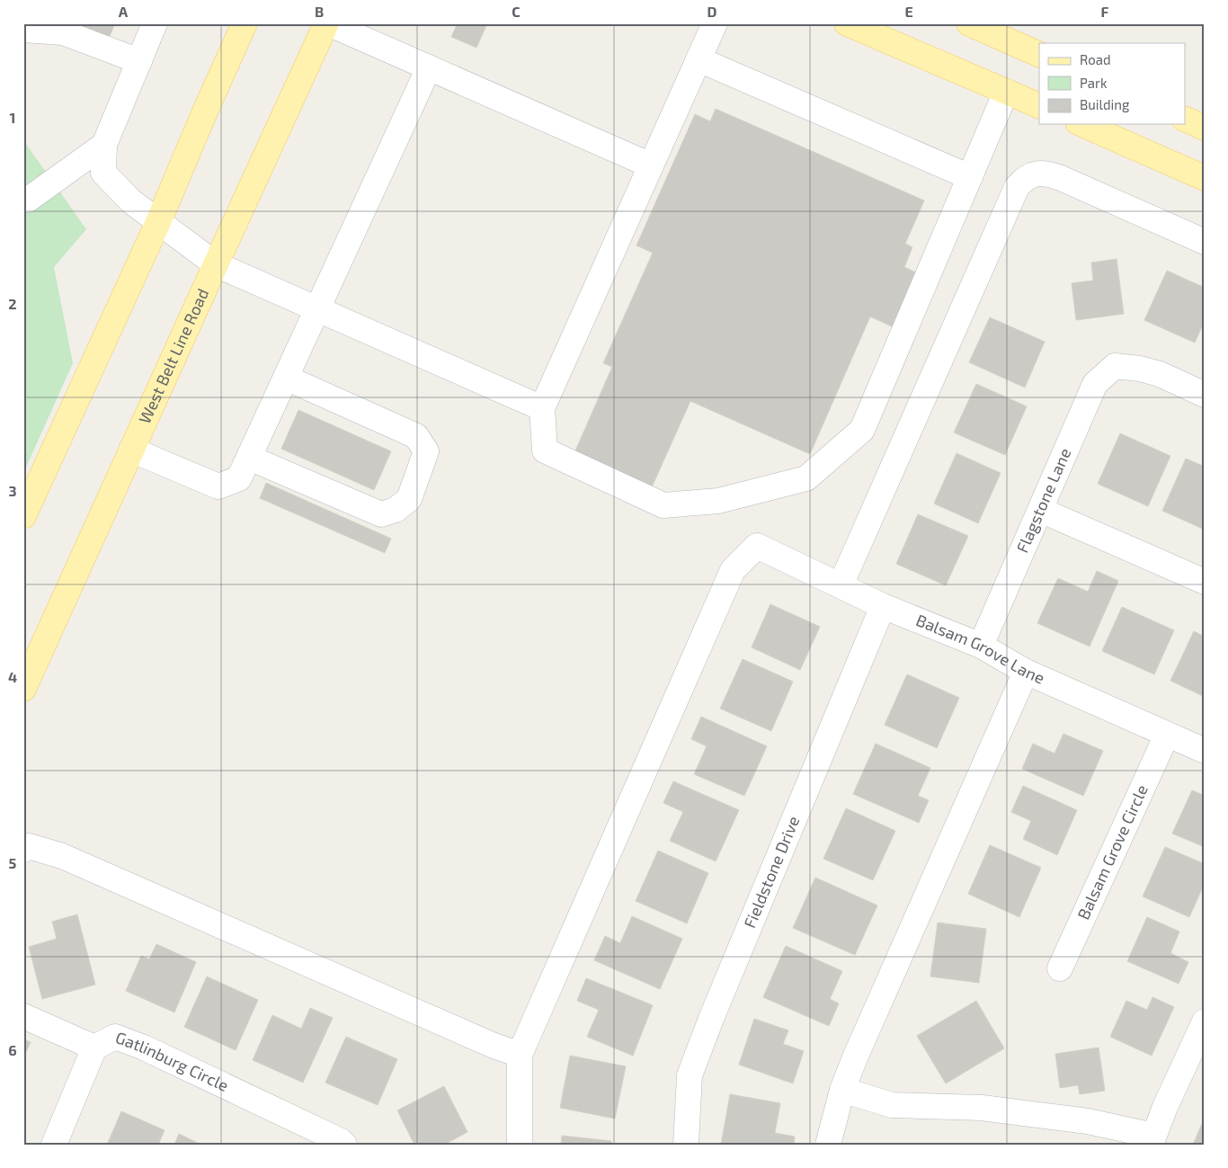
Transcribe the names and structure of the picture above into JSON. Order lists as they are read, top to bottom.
{
  "streets": {
    "main road": ["West Belt Line Road"],
    "street": [
      "Flagstone Lane",
      "Balsam Grove Lane",
      "Balsam Grove Circle",
      "Fieldstone Drive",
      "Gatlinburg Circle"
    ]
  },
  "crossings": [
    ["Flagstone Lane", "Balsam Grove Lane"],
    ["Balsam Grove Lane", "Balsam Grove Circle"],
    ["Balsam Grove Lane", "Fieldstone Drive"]
  ],
  "legend": ["Road", "Park", "Building"],
  "grid": {
    "columns": [
      "A",
      "B",
      "C",
      "D",
      "E",
      "F"
    ],
    "rows": [
      "1",
      "2",
      "3",
      "4",
      "5",
      "6"
    ]
  }
}
